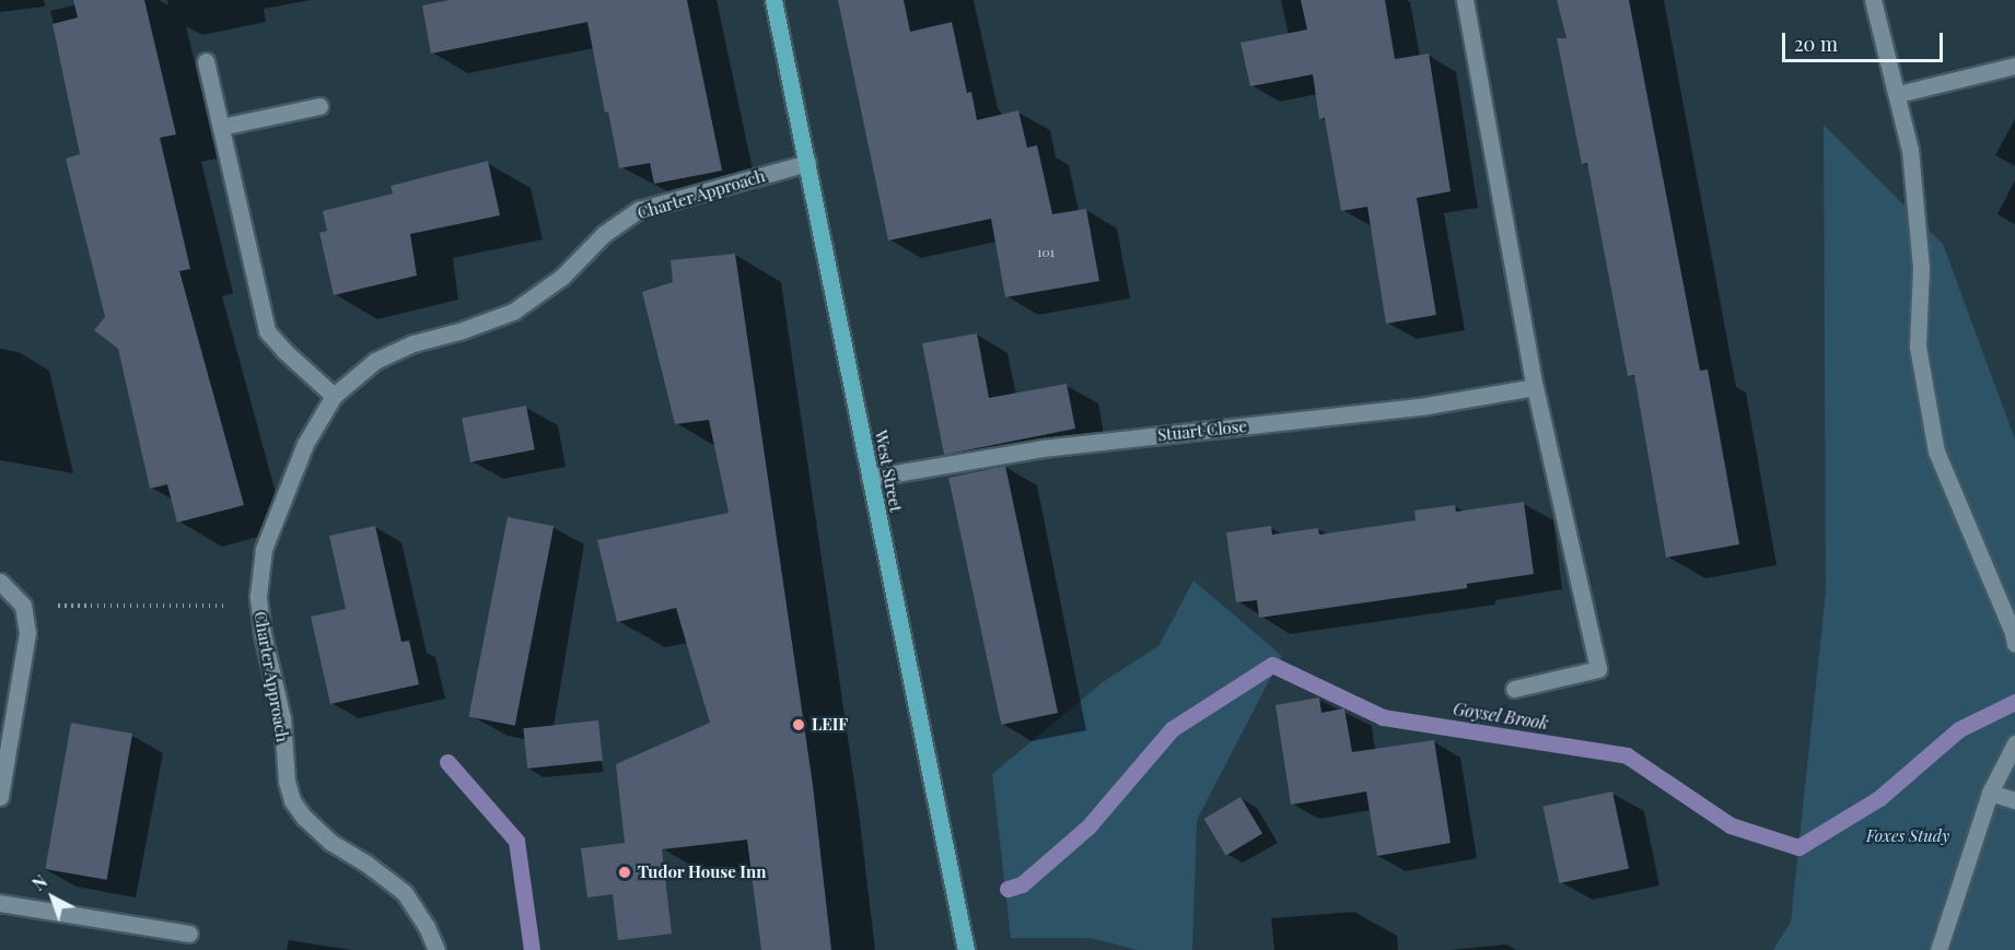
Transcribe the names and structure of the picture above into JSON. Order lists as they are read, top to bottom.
{
  "streets": {
    "main road": ["West Street"],
    "street": ["Charter Approach", "Stuart Close"]
  },
  "crossings": [
    ["Charter Approach", "West Street"],
    ["Stuart Close", "West Street"]
  ],
  "water": ["Goysel Brook"],
  "parks": ["Foxes Study"],
  "places": ["LEIF", "Tudor House Inn"],
  "house_numbers": ["101"],
  "scale_bar": "20 m",
  "north": "top left"
}
